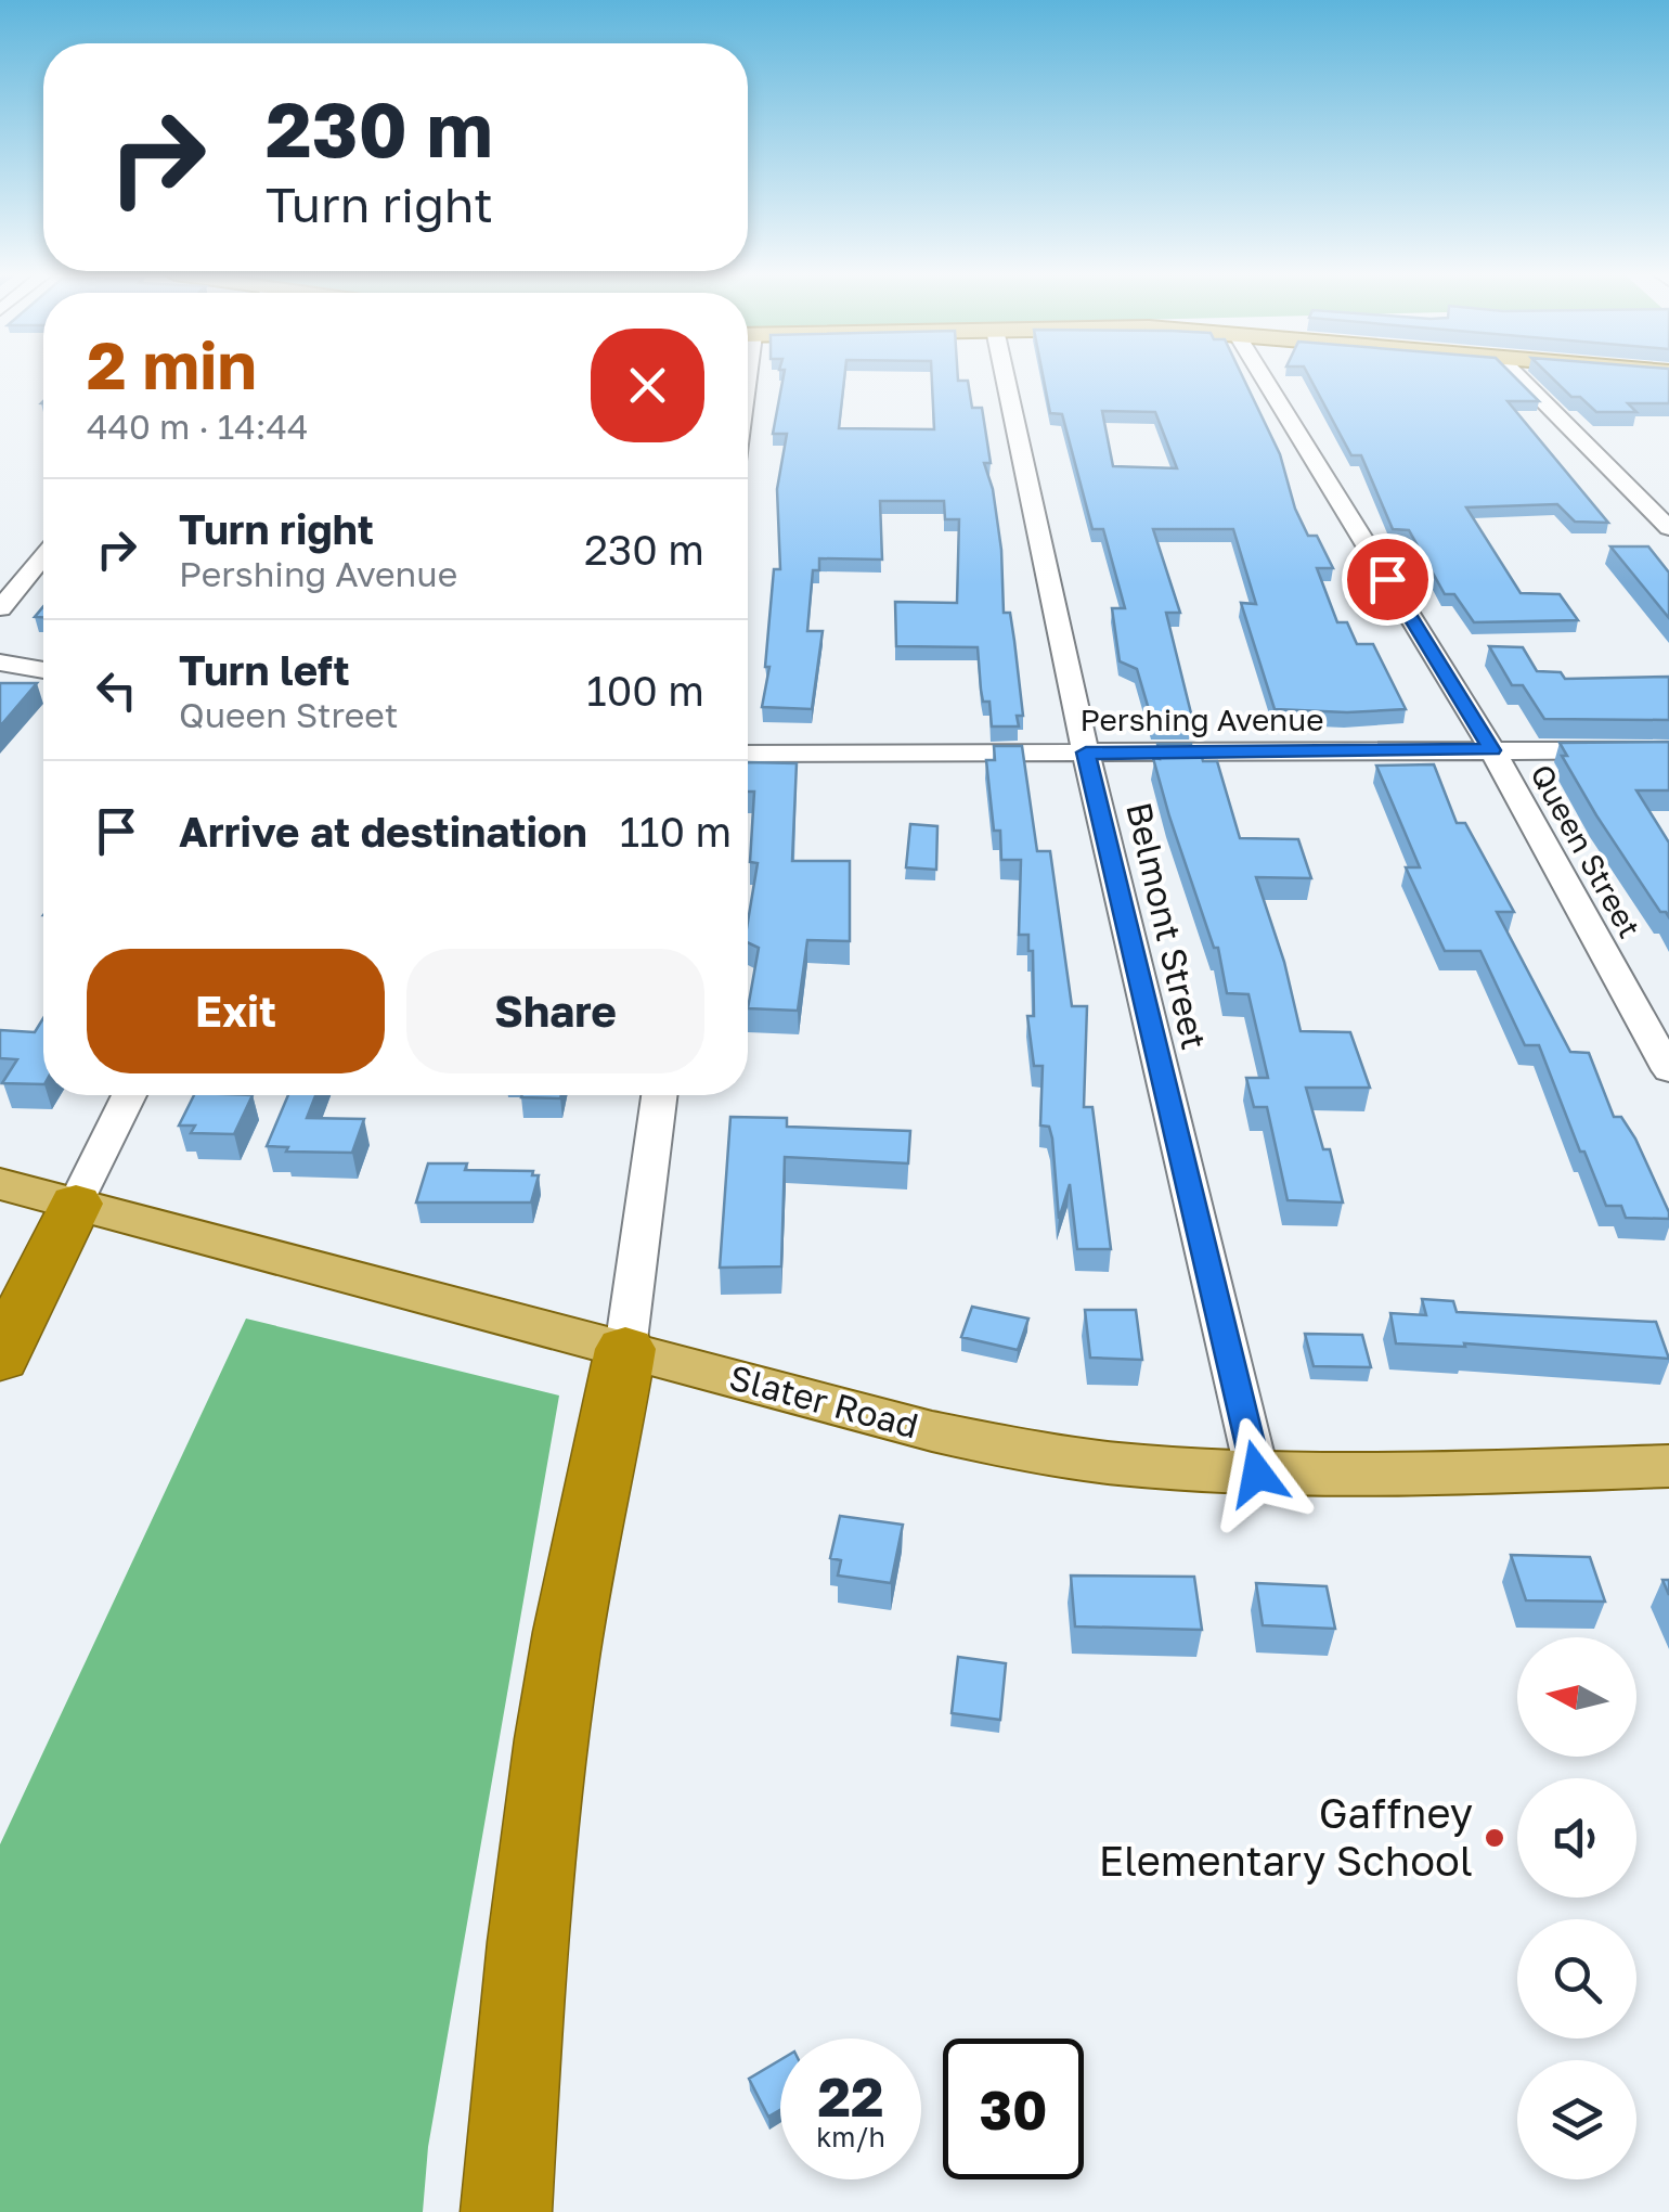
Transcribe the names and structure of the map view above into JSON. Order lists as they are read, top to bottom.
{
  "streets": {
    "main road": ["Slater Road"],
    "street": ["Pershing Avenue", "Queen Street", "Belmont Street"]
  },
  "crossings": [
    ["Pershing Avenue", "Queen Street"],
    ["Pershing Avenue", "Belmont Street"],
    ["Belmont Street", "Slater Road"]
  ],
  "places": ["Gaffney Elementary School"],
  "north": "left",
  "page": {
    "turn": ["230 m", "Turn right"],
    "heading": ["2 min", "440 m · 14:44"],
    "list": [
      {
        "name": "Turn right",
        "note": "Pershing Avenue",
        "value": "230 m"
      },
      {
        "name": "Turn left",
        "note": "Queen Street",
        "value": "100 m"
      },
      {
        "name": "Arrive at destination",
        "value": "110 m"
      }
    ],
    "buttons": ["Exit", "Share"],
    "speed": "22 km/h",
    "limit": "30"
  }
}
